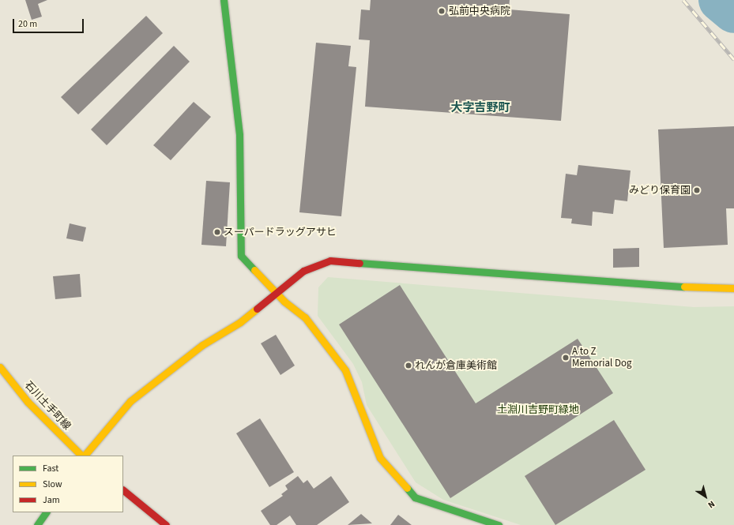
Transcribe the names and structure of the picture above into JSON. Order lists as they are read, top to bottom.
{
  "streets": {
    "street": ["石川土手町線"]
  },
  "districts": ["大字吉野町"],
  "parks": ["土淵川吉野町緑地"],
  "places": [
    "弘前中央病院",
    "みどり保育園",
    "スーパードラッグアサヒ",
    "A to Z Memorial Dog",
    "れんが倉庫美術館"
  ],
  "legend": ["Fast", "Slow", "Jam"],
  "scale_bar": "20 m",
  "north": "bottom right"
}
